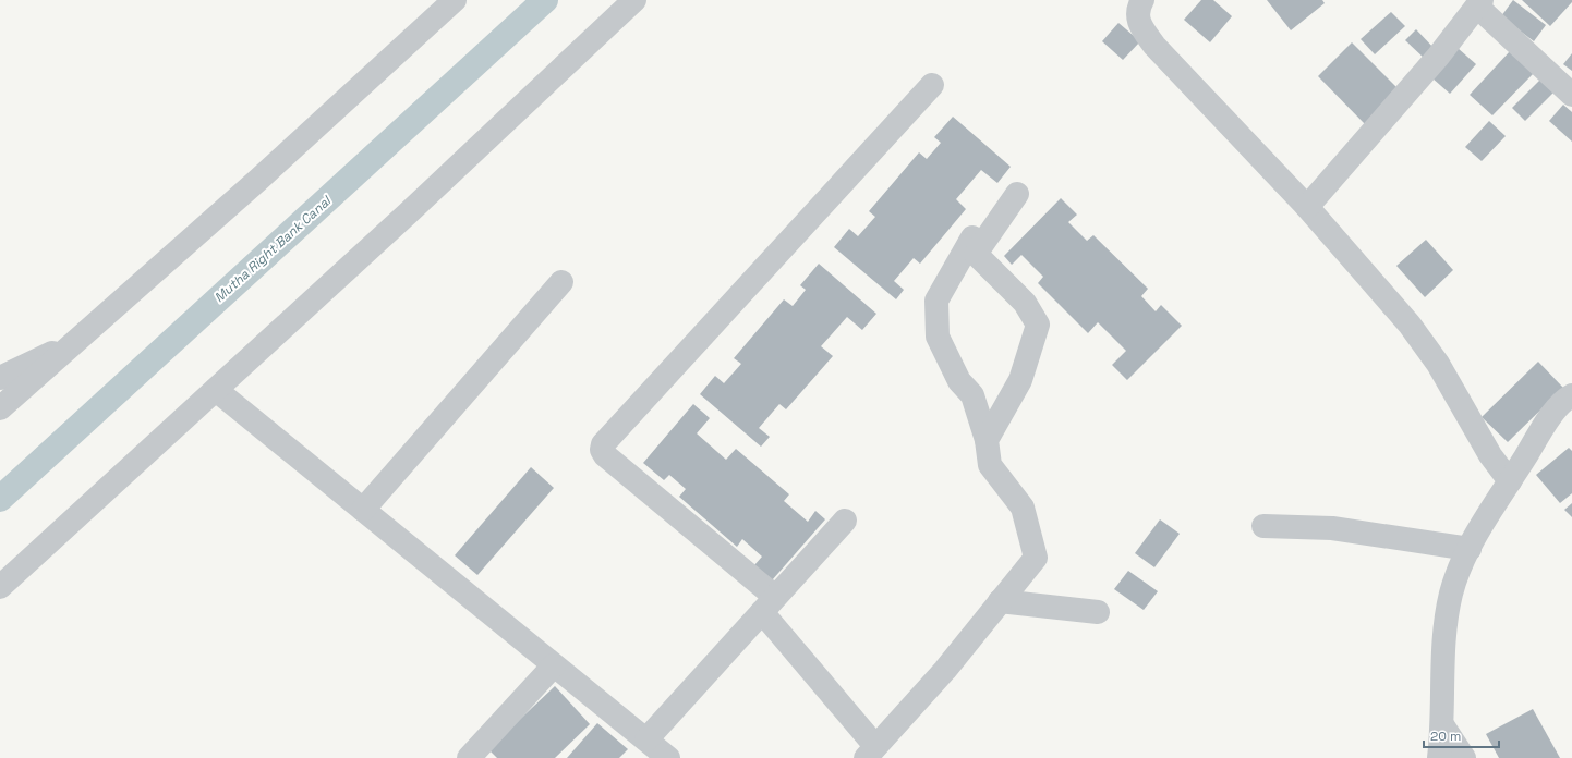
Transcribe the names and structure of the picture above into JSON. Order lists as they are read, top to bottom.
{
  "water": ["Mutha Right Bank Canal"],
  "scale_bar": "20 m"
}
